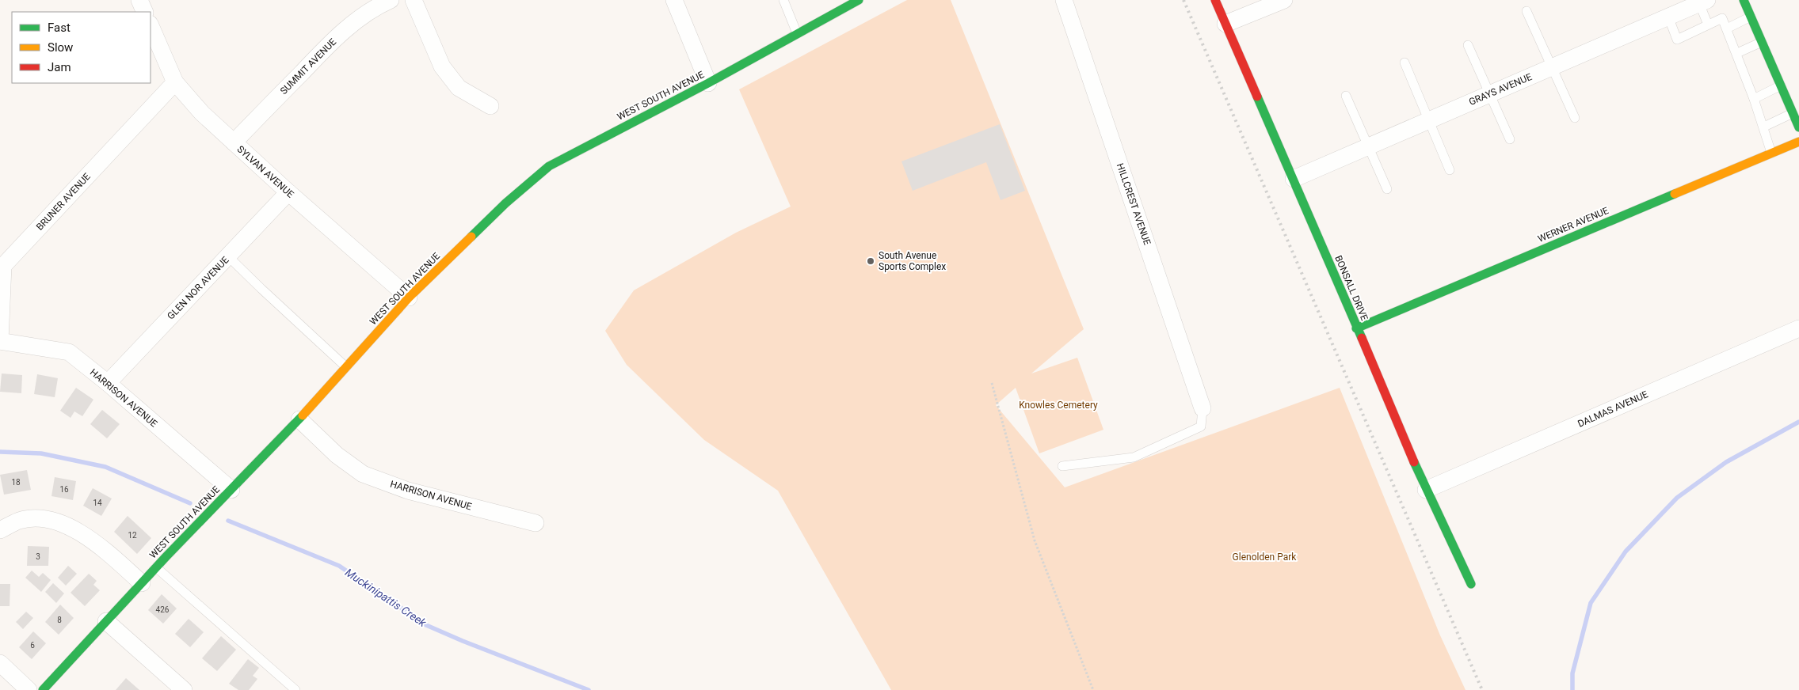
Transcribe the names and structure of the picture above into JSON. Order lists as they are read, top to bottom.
{
  "streets": {
    "street": [
      "SUMMIT AVENUE",
      "GRAYS AVENUE",
      "WEST SOUTH AVENUE",
      "SYLVAN AVENUE",
      "BRUNER AVENUE",
      "HILLCREST AVENUE",
      "WERNER AVENUE",
      "GLEN NOR AVENUE",
      "BONSALL DRIVE",
      "HARRISON AVENUE",
      "DALMAS AVENUE"
    ]
  },
  "crossings": [
    ["SUMMIT AVENUE", "SYLVAN AVENUE"],
    ["GRAYS AVENUE", "BONSALL DRIVE"],
    ["WEST SOUTH AVENUE", "SYLVAN AVENUE"],
    ["WEST SOUTH AVENUE", "HARRISON AVENUE"],
    ["SYLVAN AVENUE", "BRUNER AVENUE"],
    ["SYLVAN AVENUE", "GLEN NOR AVENUE"],
    ["BRUNER AVENUE", "HARRISON AVENUE"],
    ["WERNER AVENUE", "BONSALL DRIVE"],
    ["GLEN NOR AVENUE", "HARRISON AVENUE"],
    ["BONSALL DRIVE", "DALMAS AVENUE"]
  ],
  "water": ["Muckinipattis Creek"],
  "parks": ["Knowles Cemetery", "Glenolden Park"],
  "places": ["South Avenue Sports Complex"],
  "house_numbers": [
    "18",
    "16",
    "14",
    "12",
    "3",
    "426",
    "8",
    "6"
  ],
  "legend": ["Fast", "Slow", "Jam"]
}
